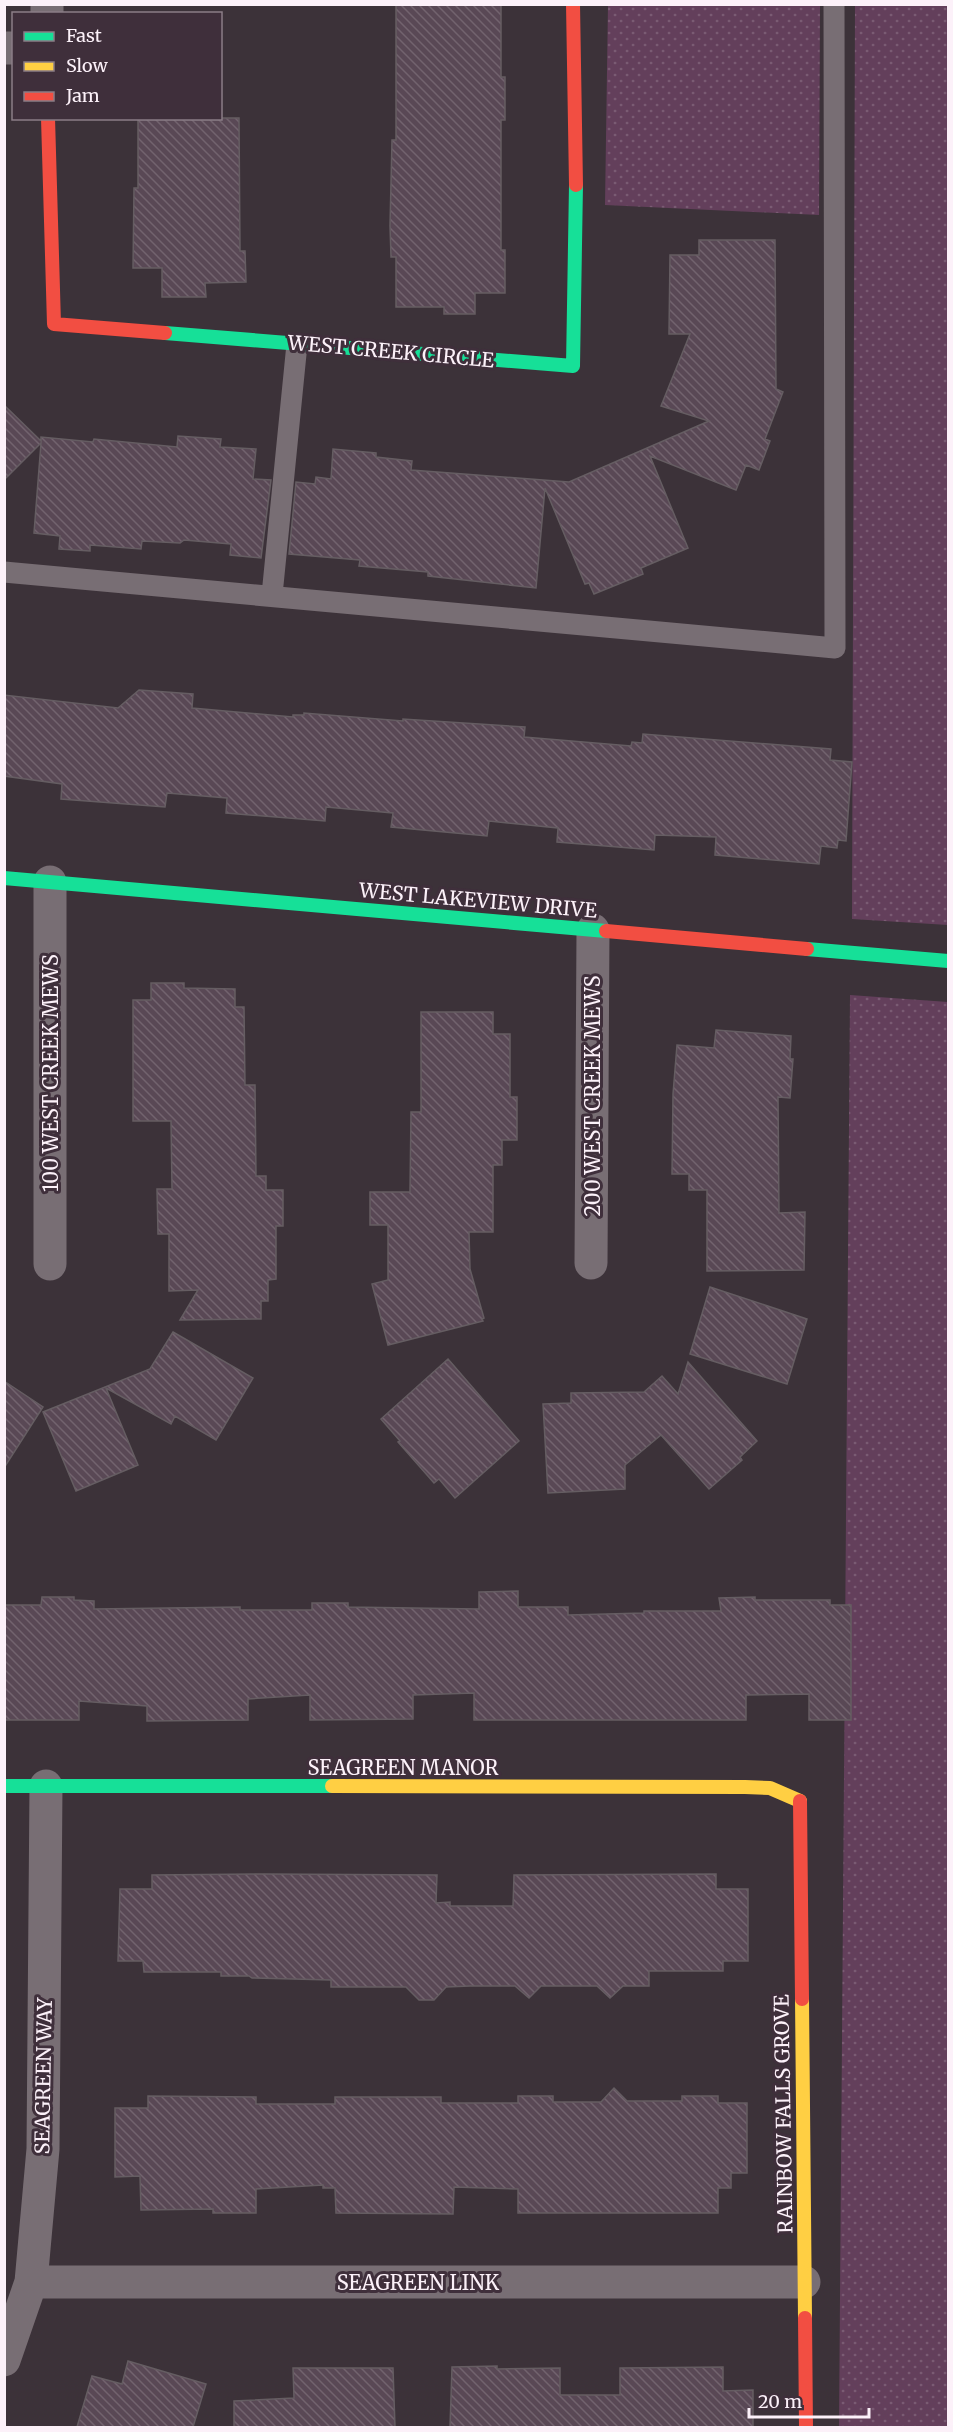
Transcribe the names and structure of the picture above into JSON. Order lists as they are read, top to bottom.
{
  "streets": {
    "street": [
      "WEST CREEK CIRCLE",
      "WEST LAKEVIEW DRIVE",
      "100 WEST CREEK MEWS",
      "200 WEST CREEK MEWS",
      "SEAGREEN MANOR",
      "SEAGREEN WAY",
      "RAINBOW FALLS GROVE",
      "SEAGREEN LINK"
    ]
  },
  "crossings": [
    ["WEST LAKEVIEW DRIVE", "100 WEST CREEK MEWS"],
    ["WEST LAKEVIEW DRIVE", "200 WEST CREEK MEWS"],
    ["SEAGREEN MANOR", "SEAGREEN WAY"],
    ["SEAGREEN MANOR", "RAINBOW FALLS GROVE"],
    ["SEAGREEN WAY", "SEAGREEN LINK"],
    ["RAINBOW FALLS GROVE", "SEAGREEN LINK"]
  ],
  "legend": ["Fast", "Slow", "Jam"],
  "scale_bar": "20 m"
}
